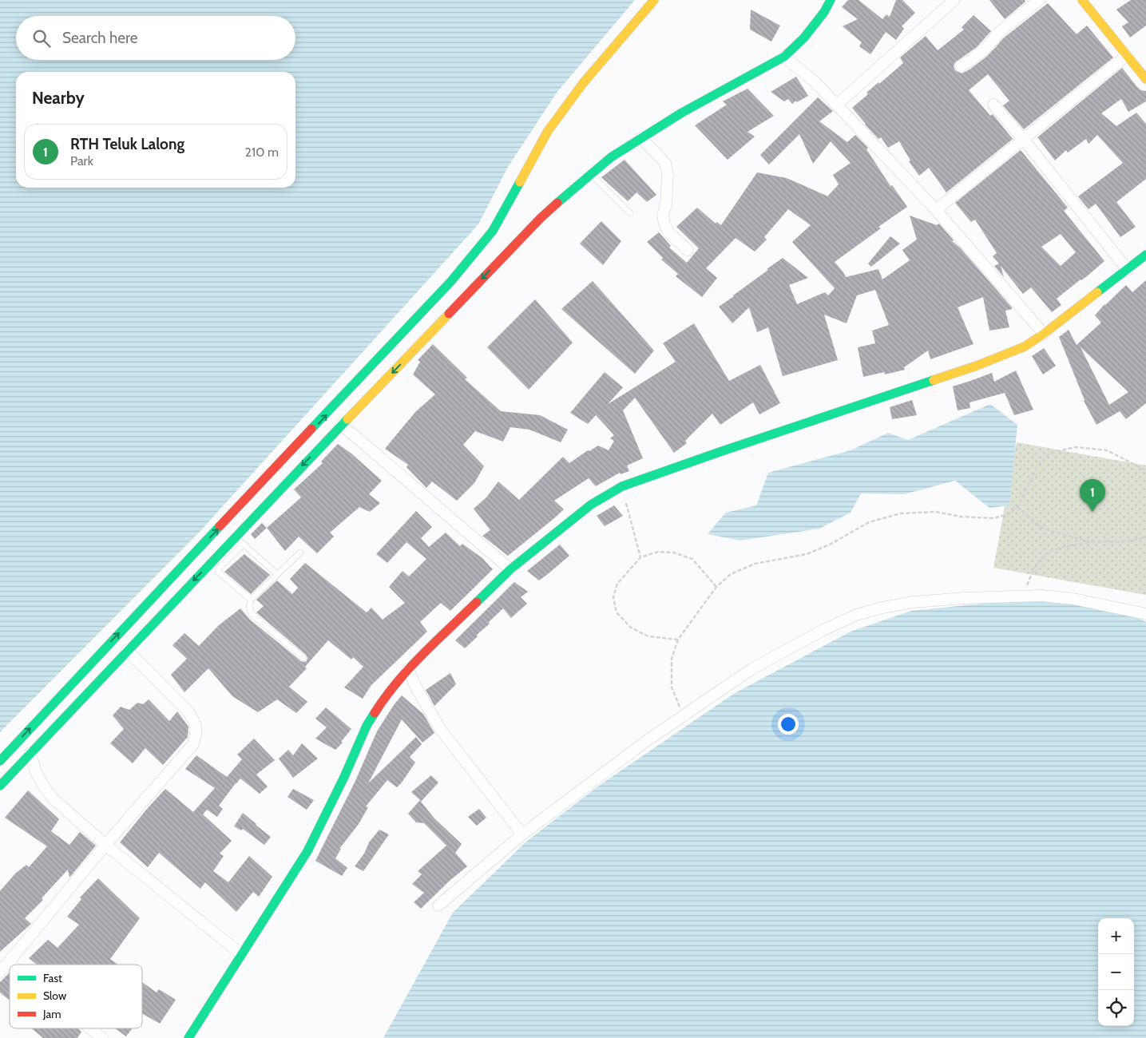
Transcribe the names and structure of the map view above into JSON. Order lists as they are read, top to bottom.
{
  "legend": ["Fast", "Slow", "Jam"],
  "page": {
    "search": "Search here",
    "heading": "Nearby",
    "list": [
      {
        "mark": "1",
        "name": "RTH Teluk Lalong",
        "note": "Park",
        "value": "210 m"
      }
    ],
    "pins": "1",
    "map_buttons": ["+", "−"]
  }
}
